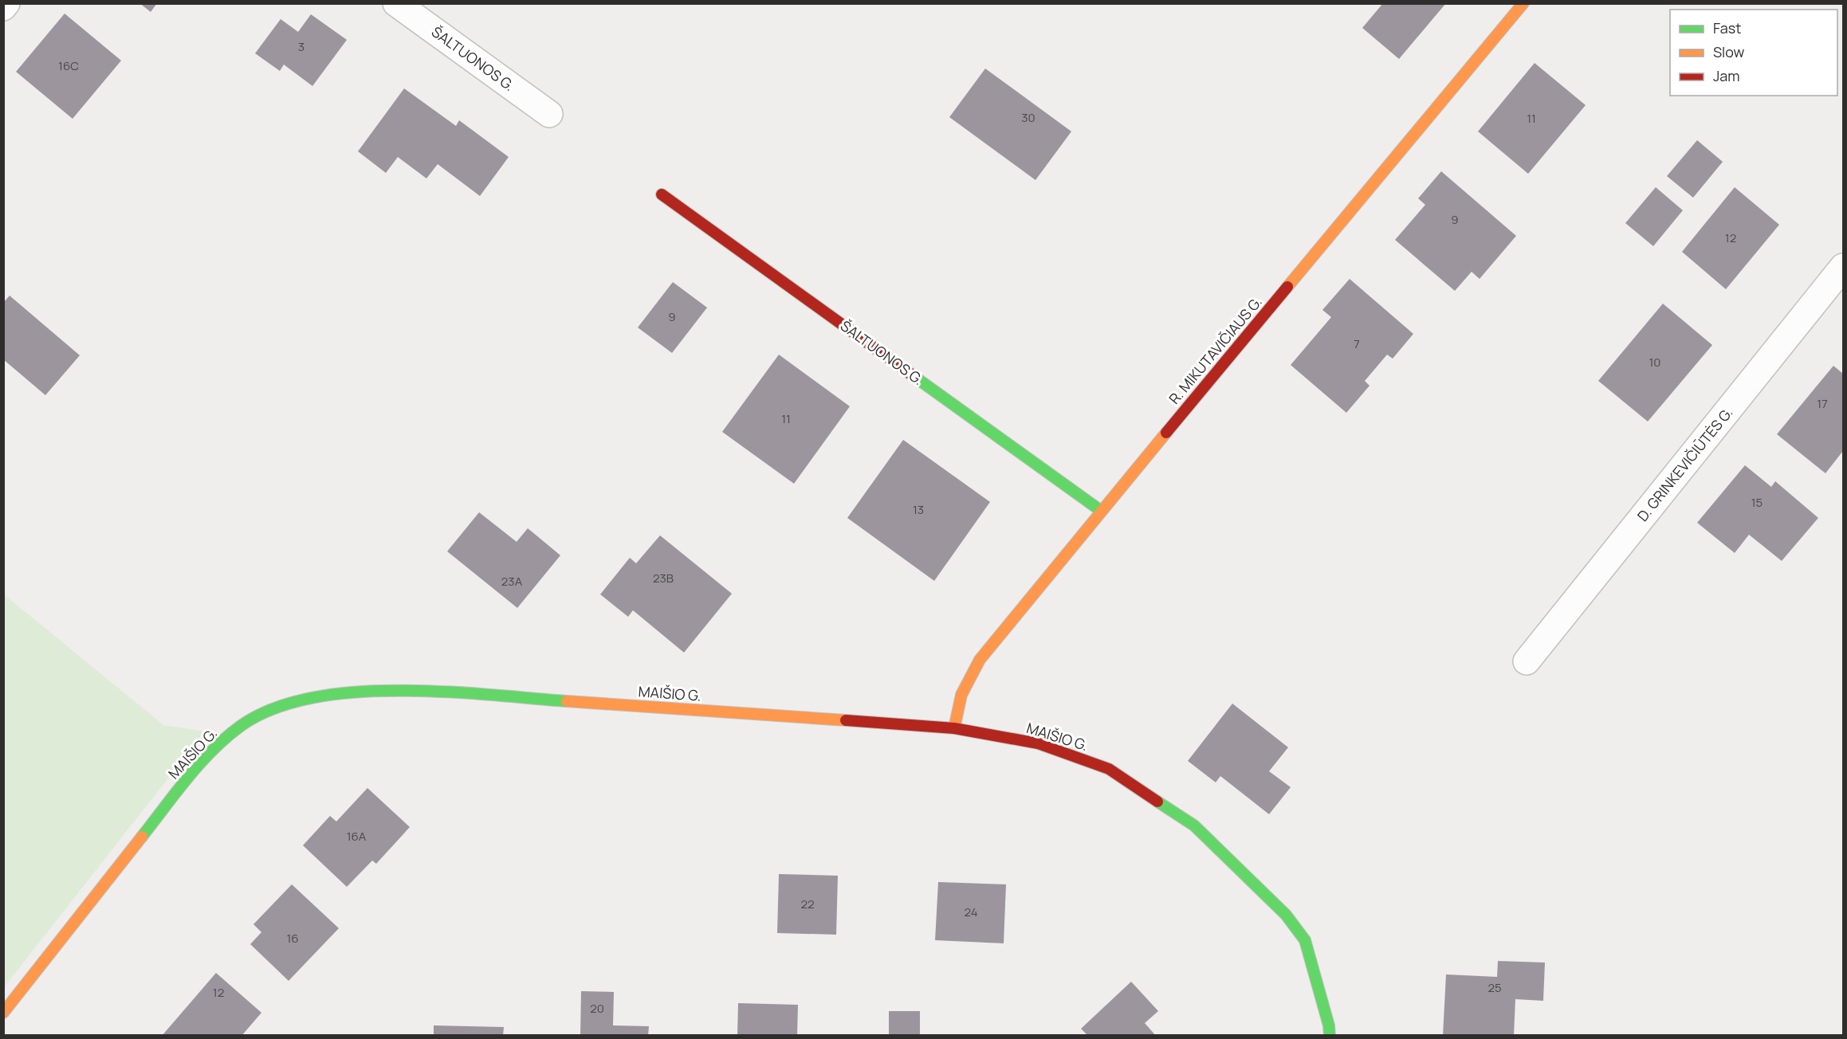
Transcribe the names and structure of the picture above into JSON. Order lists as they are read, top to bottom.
{
  "streets": {
    "street": [
      "ŠALTUONOS G.",
      "R. MIKUTAVIČIAUS G.",
      "D. GRINKEVIČIŪTĖS G.",
      "MAIŠIO G."
    ]
  },
  "crossings": [
    ["ŠALTUONOS G.", "R. MIKUTAVIČIAUS G."],
    ["R. MIKUTAVIČIAUS G.", "MAIŠIO G."]
  ],
  "house_numbers": [
    "3",
    "16C",
    "30",
    "11",
    "9",
    "12",
    "9",
    "7",
    "10",
    "17",
    "11",
    "15",
    "13",
    "23B",
    "23A",
    "16A",
    "22",
    "24",
    "16",
    "25",
    "12",
    "20"
  ],
  "legend": ["Fast", "Slow", "Jam"]
}
